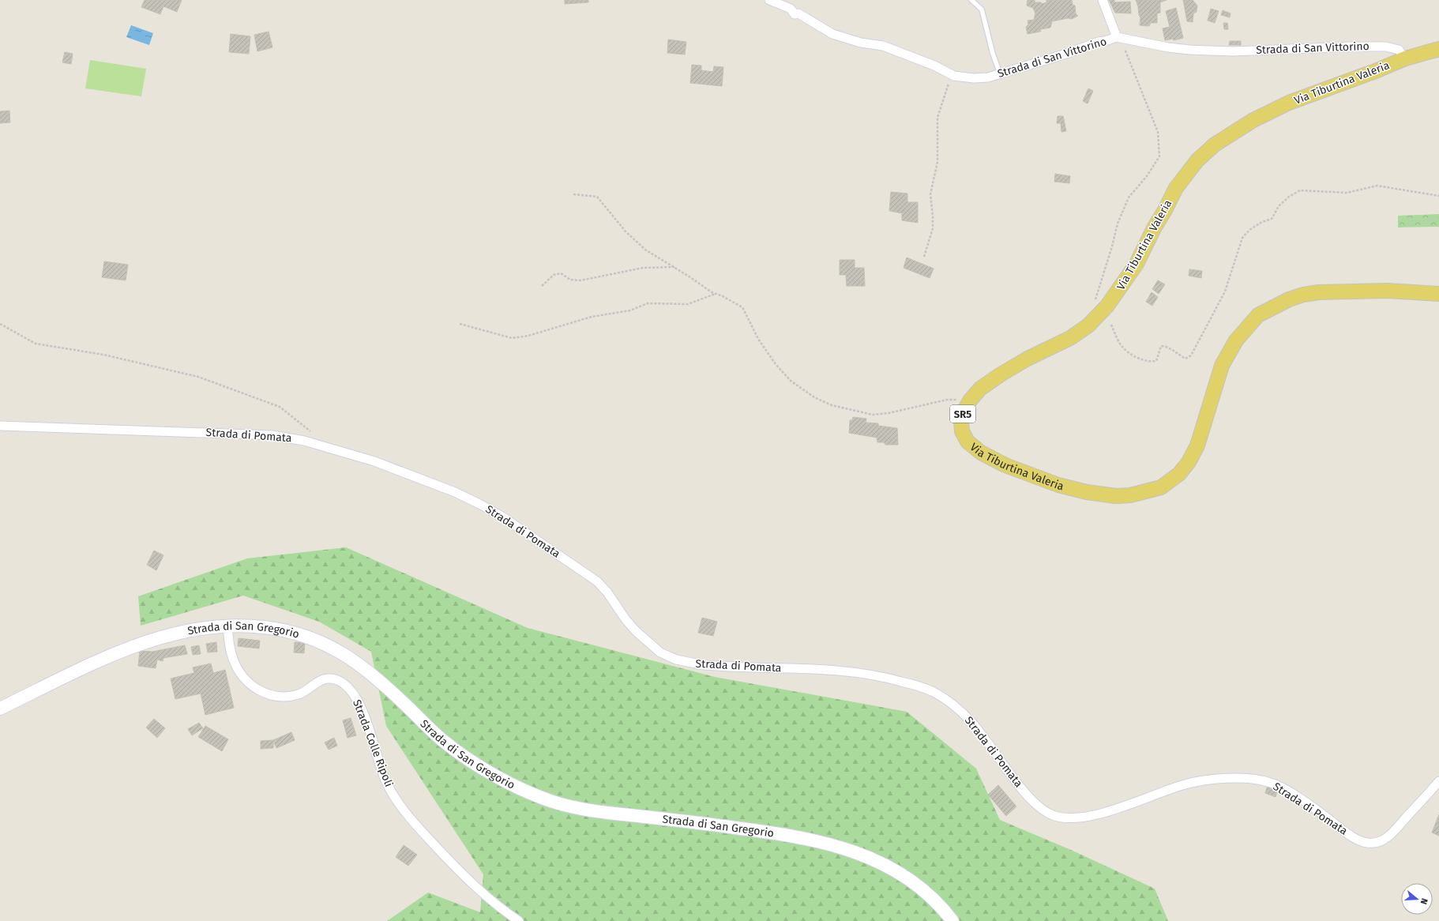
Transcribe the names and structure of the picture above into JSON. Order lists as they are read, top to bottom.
{
  "streets": {
    "main road": ["Via Tiburtina Valeria", "SR5"],
    "street": [
      "Strada di San Vittorino",
      "Strada di Pomata",
      "Strada di San Gregorio",
      "Strada Colle Ripoli"
    ]
  },
  "crossings": [
    ["Strada di San Vittorino", "Via Tiburtina Valeria"],
    ["Strada di San Gregorio", "Strada Colle Ripoli"]
  ],
  "north": "right"
}
